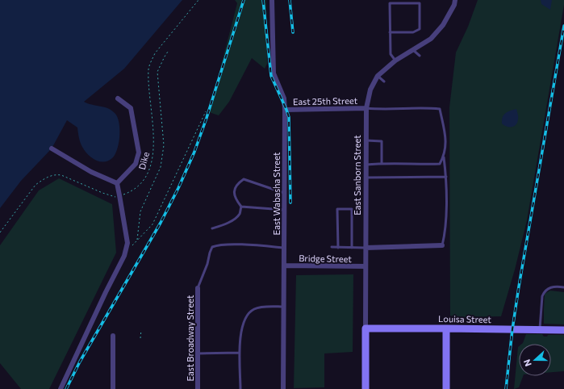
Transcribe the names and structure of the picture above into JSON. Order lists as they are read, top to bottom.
{
  "streets": {
    "street": [
      "East 25th Street",
      "East Sanborn Street",
      "East Wabasha Street",
      "Bridge Street",
      "Louisa Street",
      "East Broadway Street"
    ],
    "path": ["Dike"]
  },
  "crossings": [
    ["East 25th Street", "East Sanborn Street"],
    ["East 25th Street", "East Wabasha Street"],
    ["East Sanborn Street", "Bridge Street"],
    ["East Sanborn Street", "Louisa Street"],
    ["East Wabasha Street", "Bridge Street"]
  ],
  "north": "left"
}
